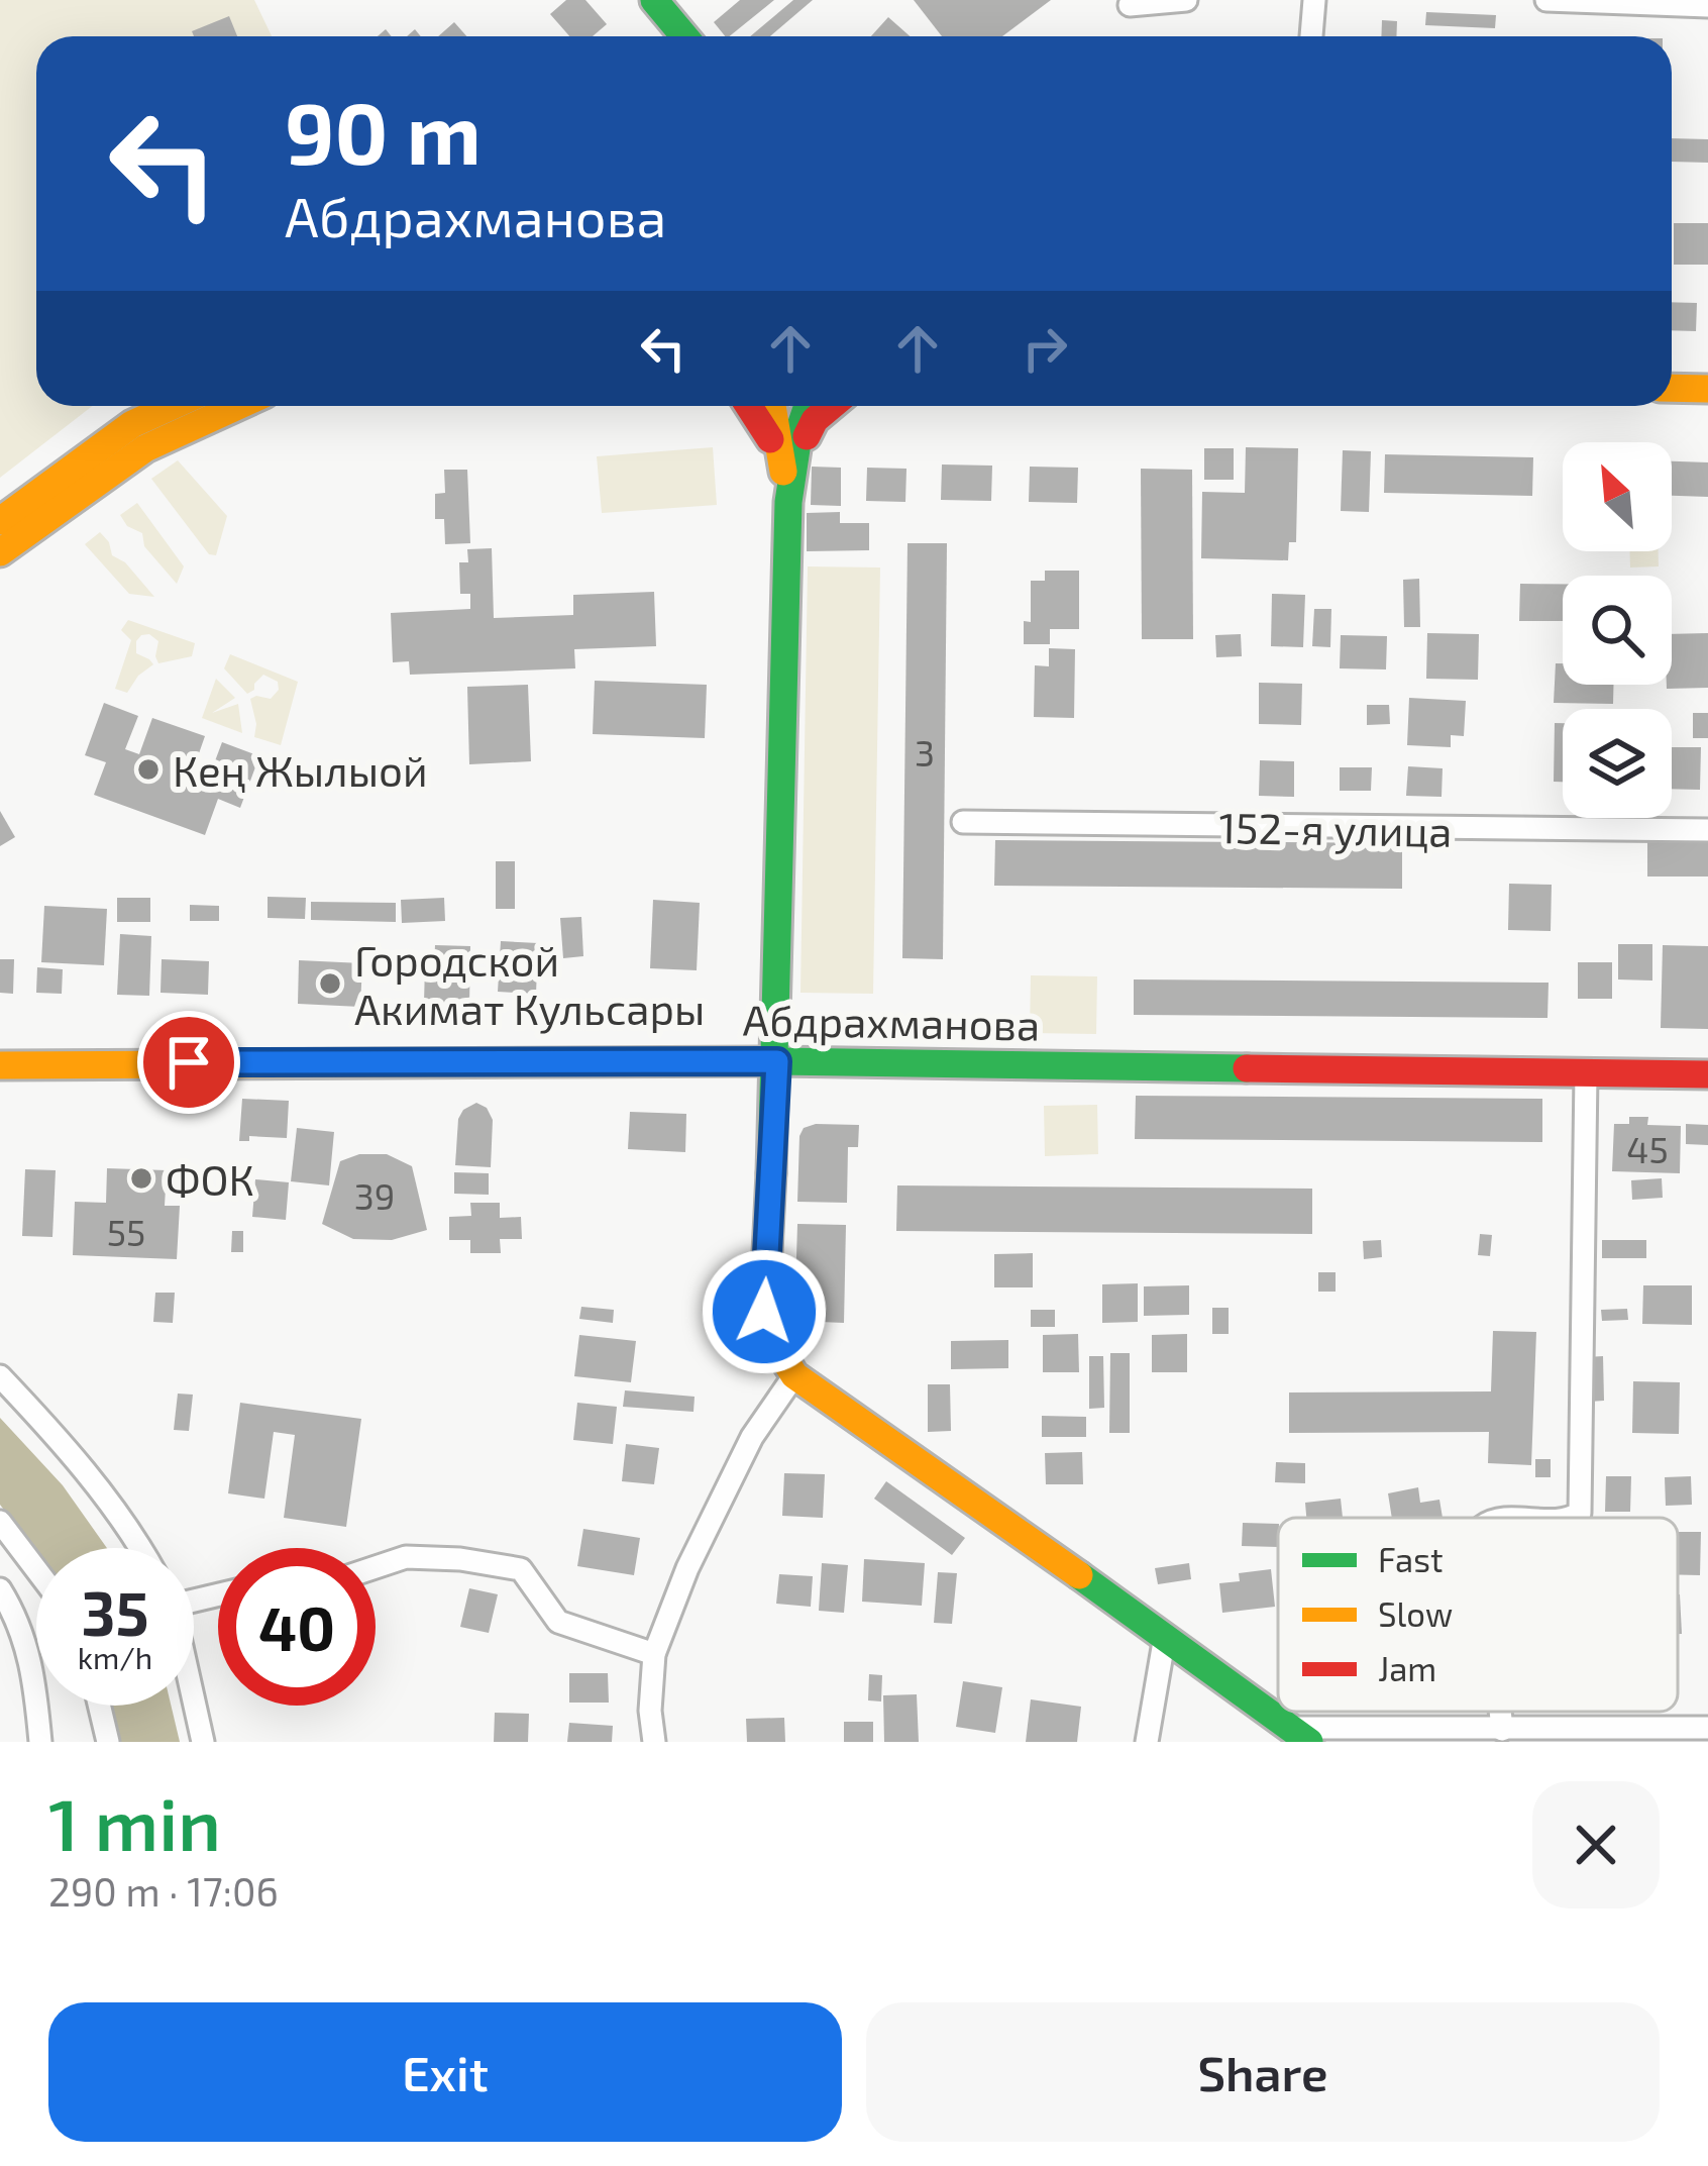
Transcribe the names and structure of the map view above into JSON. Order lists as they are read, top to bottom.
{
  "streets": {
    "street": ["152-я улица", "Абдрахманова"]
  },
  "places": ["Кең Жылыой", "Городской Акимат Кульсары", "ФОК"],
  "house_numbers": [
    "3",
    "45",
    "39",
    "55"
  ],
  "legend": ["Fast", "Slow", "Jam"],
  "north": "top left",
  "page": {
    "turn": ["90 m", "Абдрахманова"],
    "speed": "35 km/h",
    "limit": "40",
    "heading": ["1 min", "290 m · 17:06"],
    "buttons": ["Exit", "Share"]
  }
}
